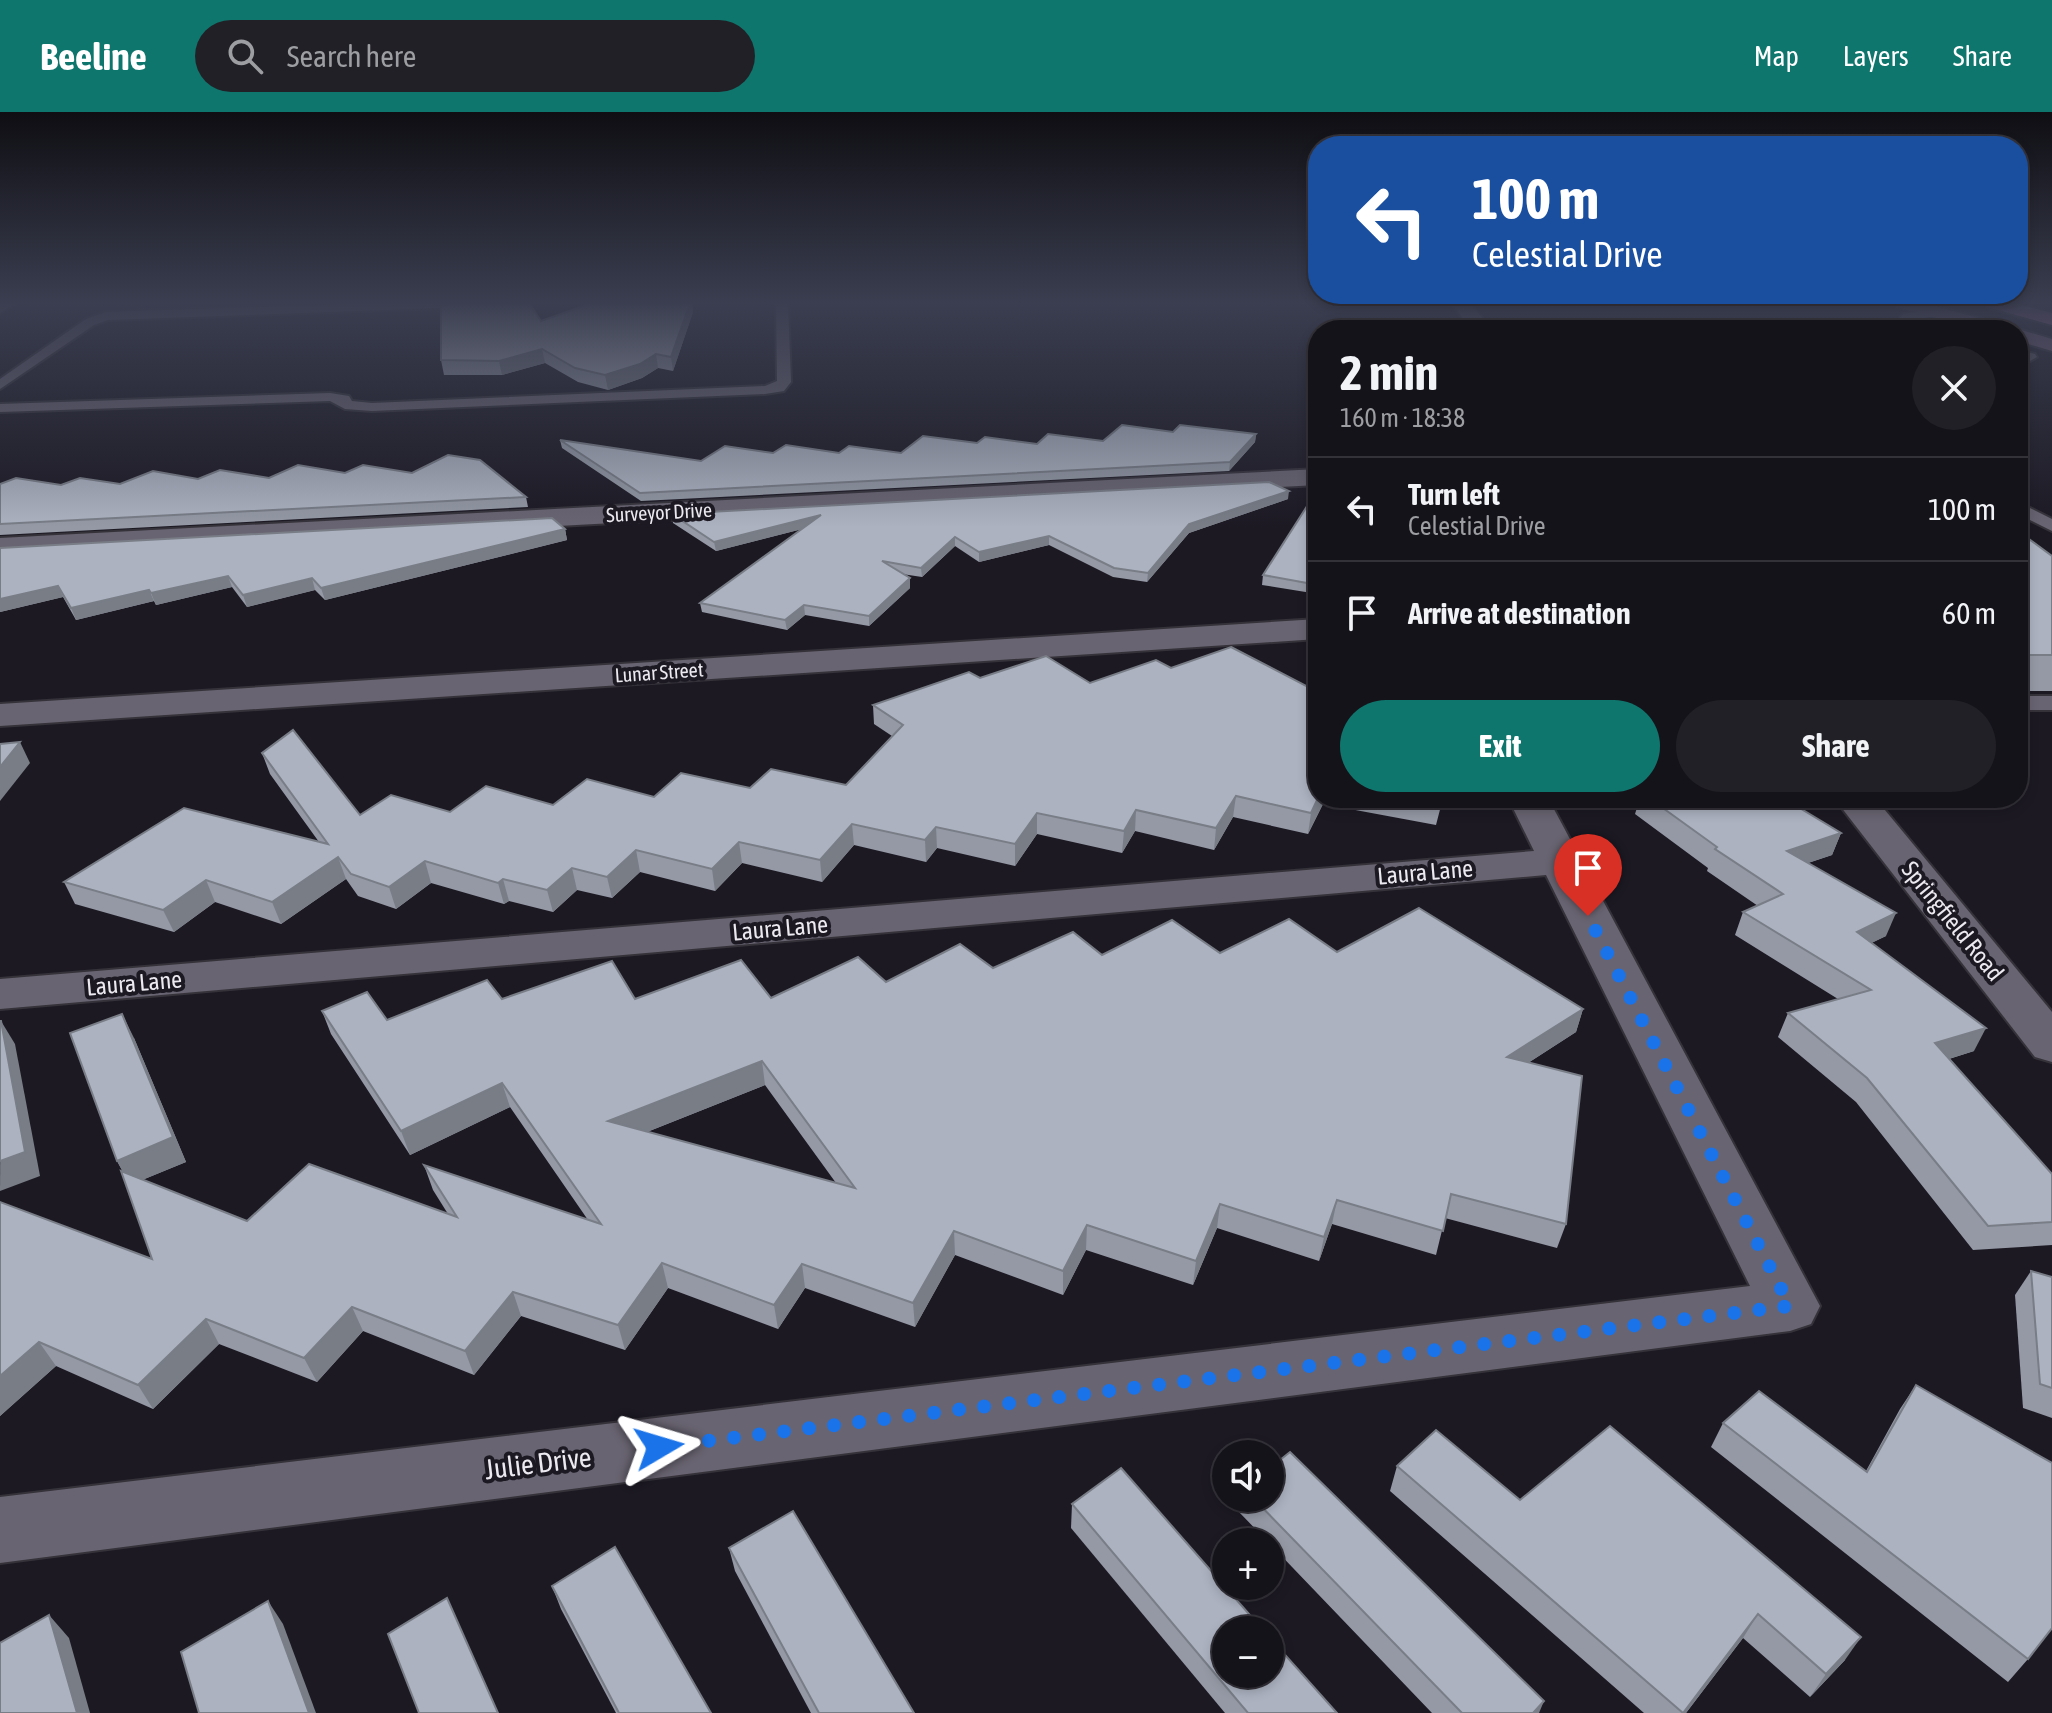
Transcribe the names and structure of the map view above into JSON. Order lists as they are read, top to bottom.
{
  "streets": {
    "street": [
      "Surveyor Drive",
      "Lunar Street",
      "Laura Lane",
      "Springfield Road",
      "Julie Drive"
    ]
  },
  "crossings": [
    ["Laura Lane", "Julie Drive"]
  ],
  "page": {
    "header": "Beeline",
    "search": "Search here",
    "nav": ["Map", "Layers", "Share"],
    "turn": ["100 m", "Celestial Drive"],
    "heading": ["2 min", "160 m · 18:38"],
    "list": [
      {
        "name": "Turn left",
        "note": "Celestial Drive",
        "value": "100 m"
      },
      {
        "name": "Arrive at destination",
        "value": "60 m"
      }
    ],
    "buttons": ["Exit", "Share"],
    "map_buttons": ["+", "−"]
  }
}
